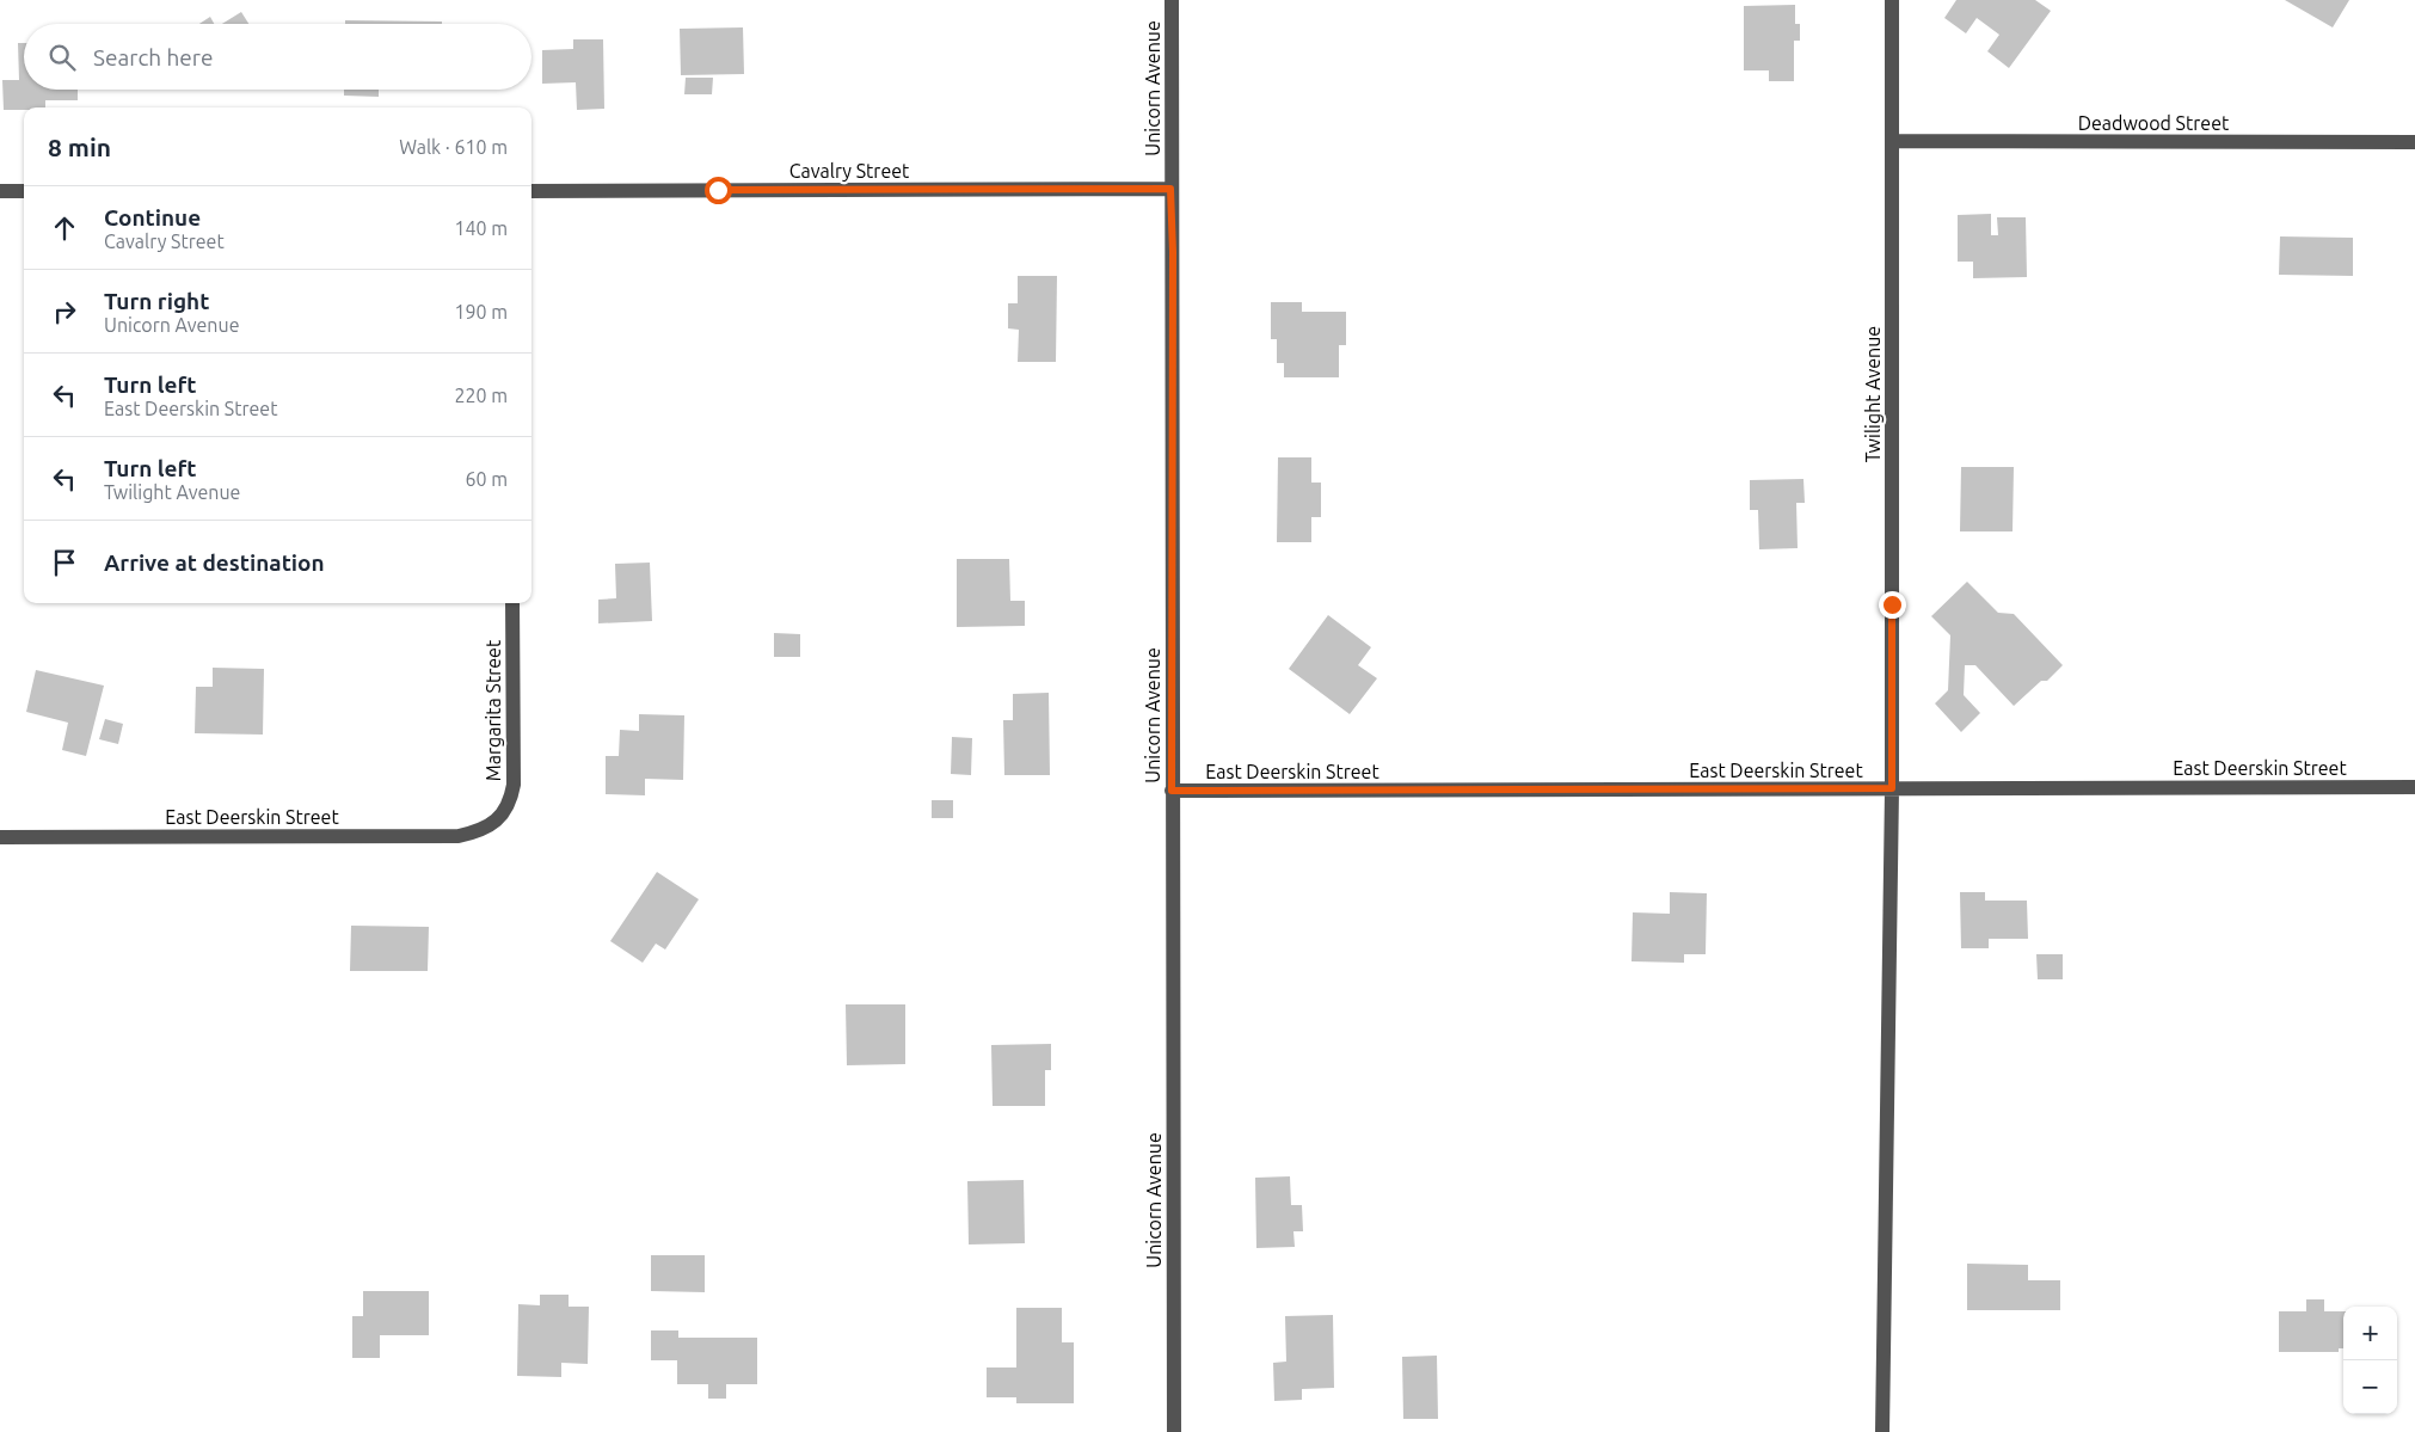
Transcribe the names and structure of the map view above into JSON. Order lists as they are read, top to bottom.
{
  "streets": {
    "street": [
      "Unicorn Avenue",
      "Deadwood Street",
      "Cavalry Street",
      "Twilight Avenue",
      "Margarita Street",
      "East Deerskin Street"
    ]
  },
  "crossings": [
    ["Unicorn Avenue", "Cavalry Street"],
    ["Unicorn Avenue", "East Deerskin Street"],
    ["Deadwood Street", "Twilight Avenue"],
    ["Twilight Avenue", "East Deerskin Street"],
    ["Margarita Street", "East Deerskin Street"]
  ],
  "page": {
    "search": "Search here",
    "heading": ["8 min", "Walk · 610 m"],
    "list": [
      ["Continue", "Cavalry Street", "140 m"],
      ["Turn right", "Unicorn Avenue", "190 m"],
      ["Turn left", "East Deerskin Street", "220 m"],
      ["Turn left", "Twilight Avenue", "60 m"],
      "Arrive at destination"
    ],
    "map_buttons": ["+", "−"]
  }
}
